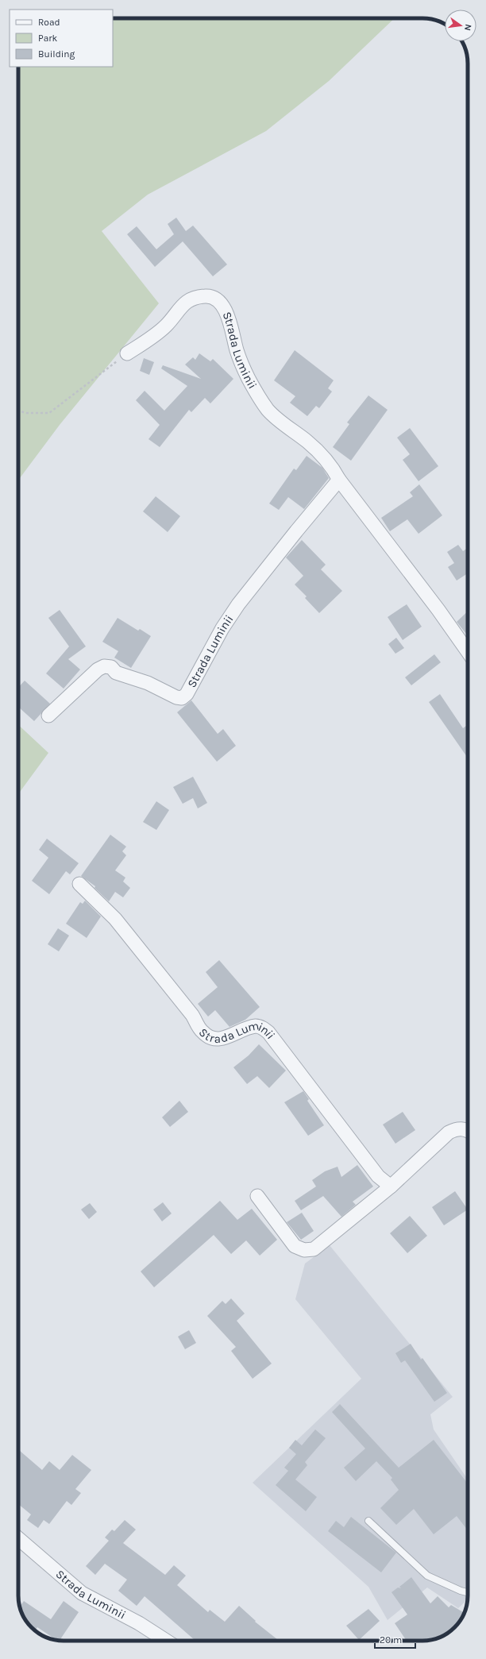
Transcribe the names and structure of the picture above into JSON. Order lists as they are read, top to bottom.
{
  "streets": {
    "street": ["Strada Luminii"]
  },
  "legend": ["Road", "Park", "Building"],
  "scale_bar": "20 m",
  "north": "right"
}
